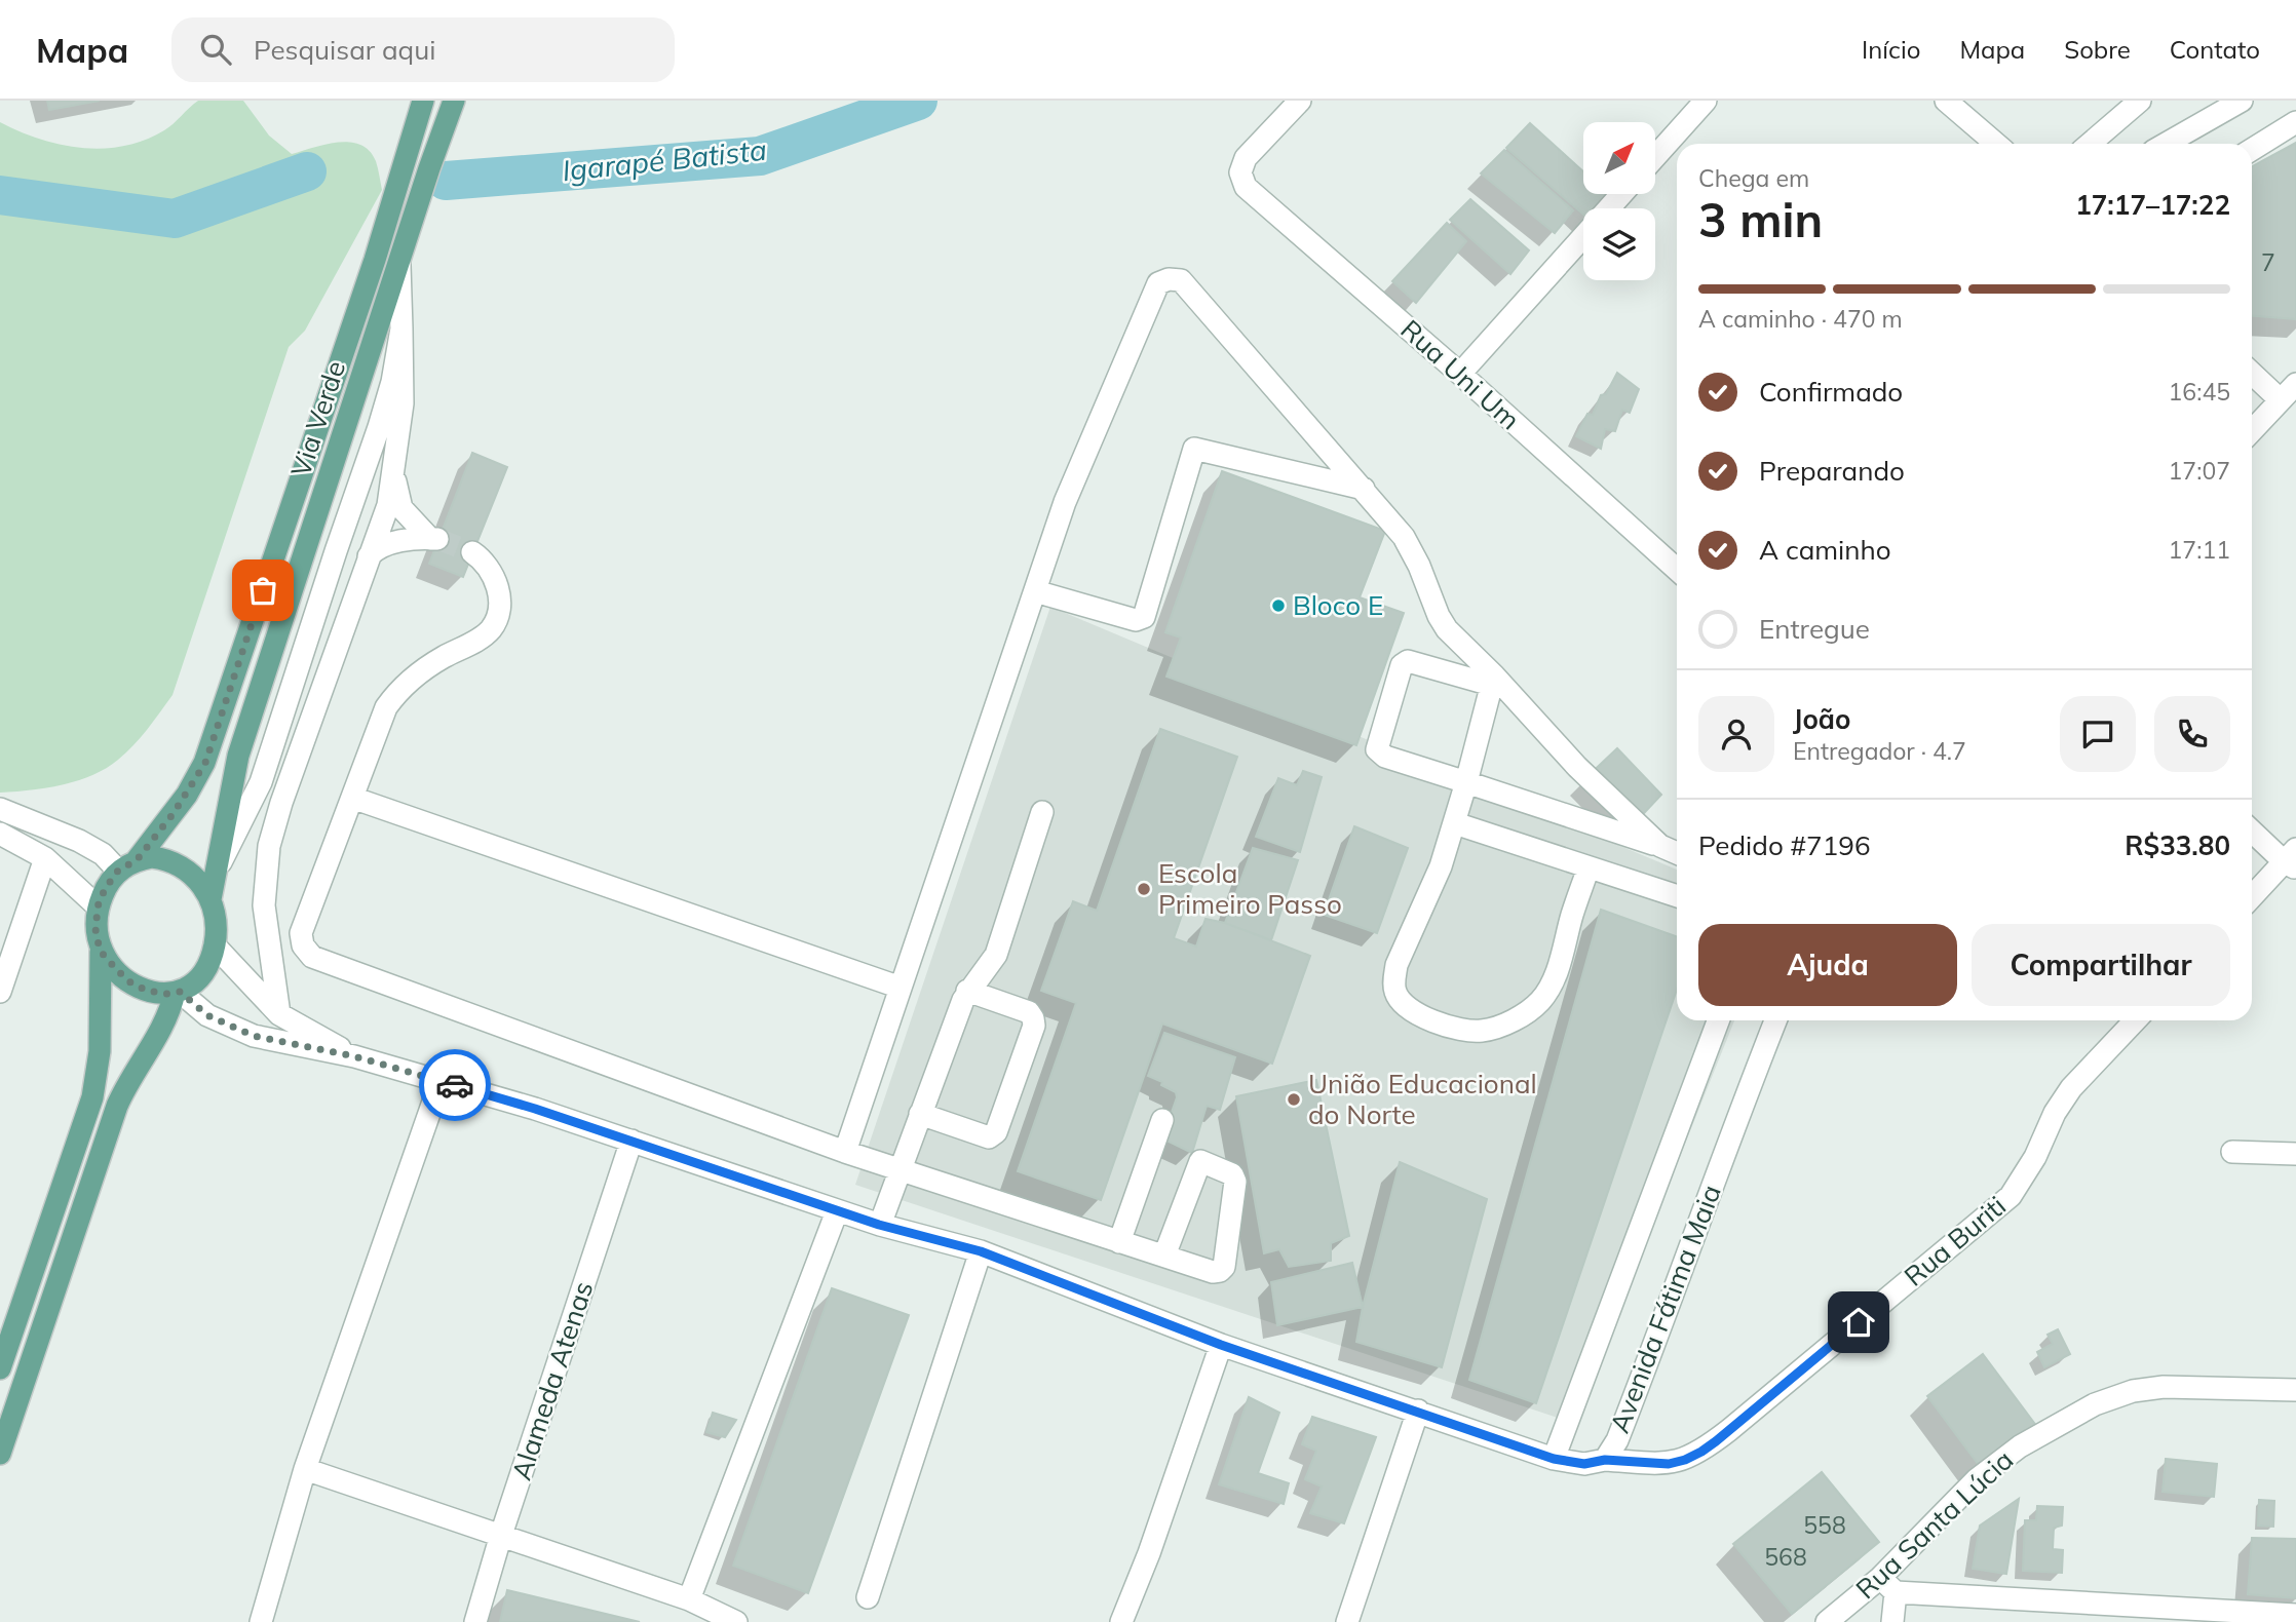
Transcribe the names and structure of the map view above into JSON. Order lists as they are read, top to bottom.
{
  "streets": {
    "main road": ["Via Verde"],
    "street": [
      "Rua Uni Um",
      "Rua Buriti",
      "Avenida Fátima Maia",
      "Alameda Atenas",
      "Rua Santa Lúcia"
    ]
  },
  "crossings": [
    ["Via Verde", "Avenida Fátima Maia"],
    ["Rua Buriti", "Avenida Fátima Maia"],
    ["Avenida Fátima Maia", "Alameda Atenas"]
  ],
  "water": ["Igarapé Batista"],
  "places": ["Bloco E", "Escola Primeiro Passo", "União Educacional do Norte"],
  "house_numbers": ["7", "558", "568"],
  "north": "top right",
  "page": {
    "header": "Mapa",
    "search": "Pesquisar aqui",
    "nav": [
      "Início",
      "Mapa",
      "Sobre",
      "Contato"
    ],
    "heading": ["3 min", "Chega em", "17:17–17:22"],
    "panel": [
      "João",
      "Entregador · 4.7",
      "Pedido #7196",
      "R$33.80"
    ],
    "bar": "A caminho · 470 m",
    "list": [
      ["Confirmado", "16:45"],
      ["Preparando", "17:07"],
      ["A caminho", "17:11"],
      "Entregue"
    ],
    "buttons": ["Ajuda", "Compartilhar"]
  }
}
